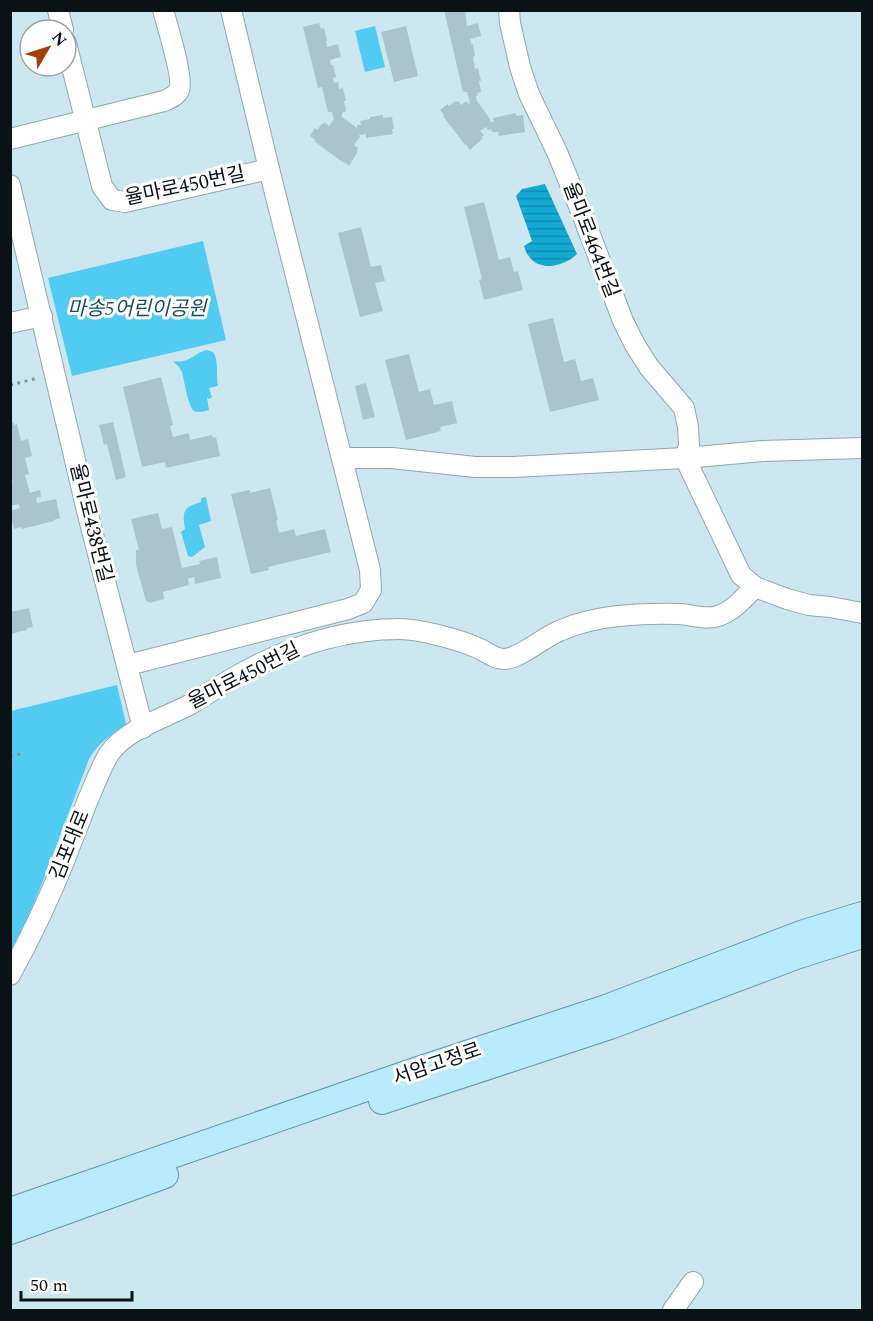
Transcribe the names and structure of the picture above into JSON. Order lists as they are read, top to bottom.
{
  "streets": {
    "main road": ["서암고정로"],
    "street": [
      "율마로450번길",
      "율마로464번길",
      "율마로438번길",
      "김포대로"
    ]
  },
  "crossings": [
    ["율마로450번길", "율마로438번길"],
    ["율마로450번길", "김포대로"],
    ["율마로438번길", "김포대로"]
  ],
  "parks": ["마송5어린이공원"],
  "scale_bar": "50 m",
  "north": "top right"
}
